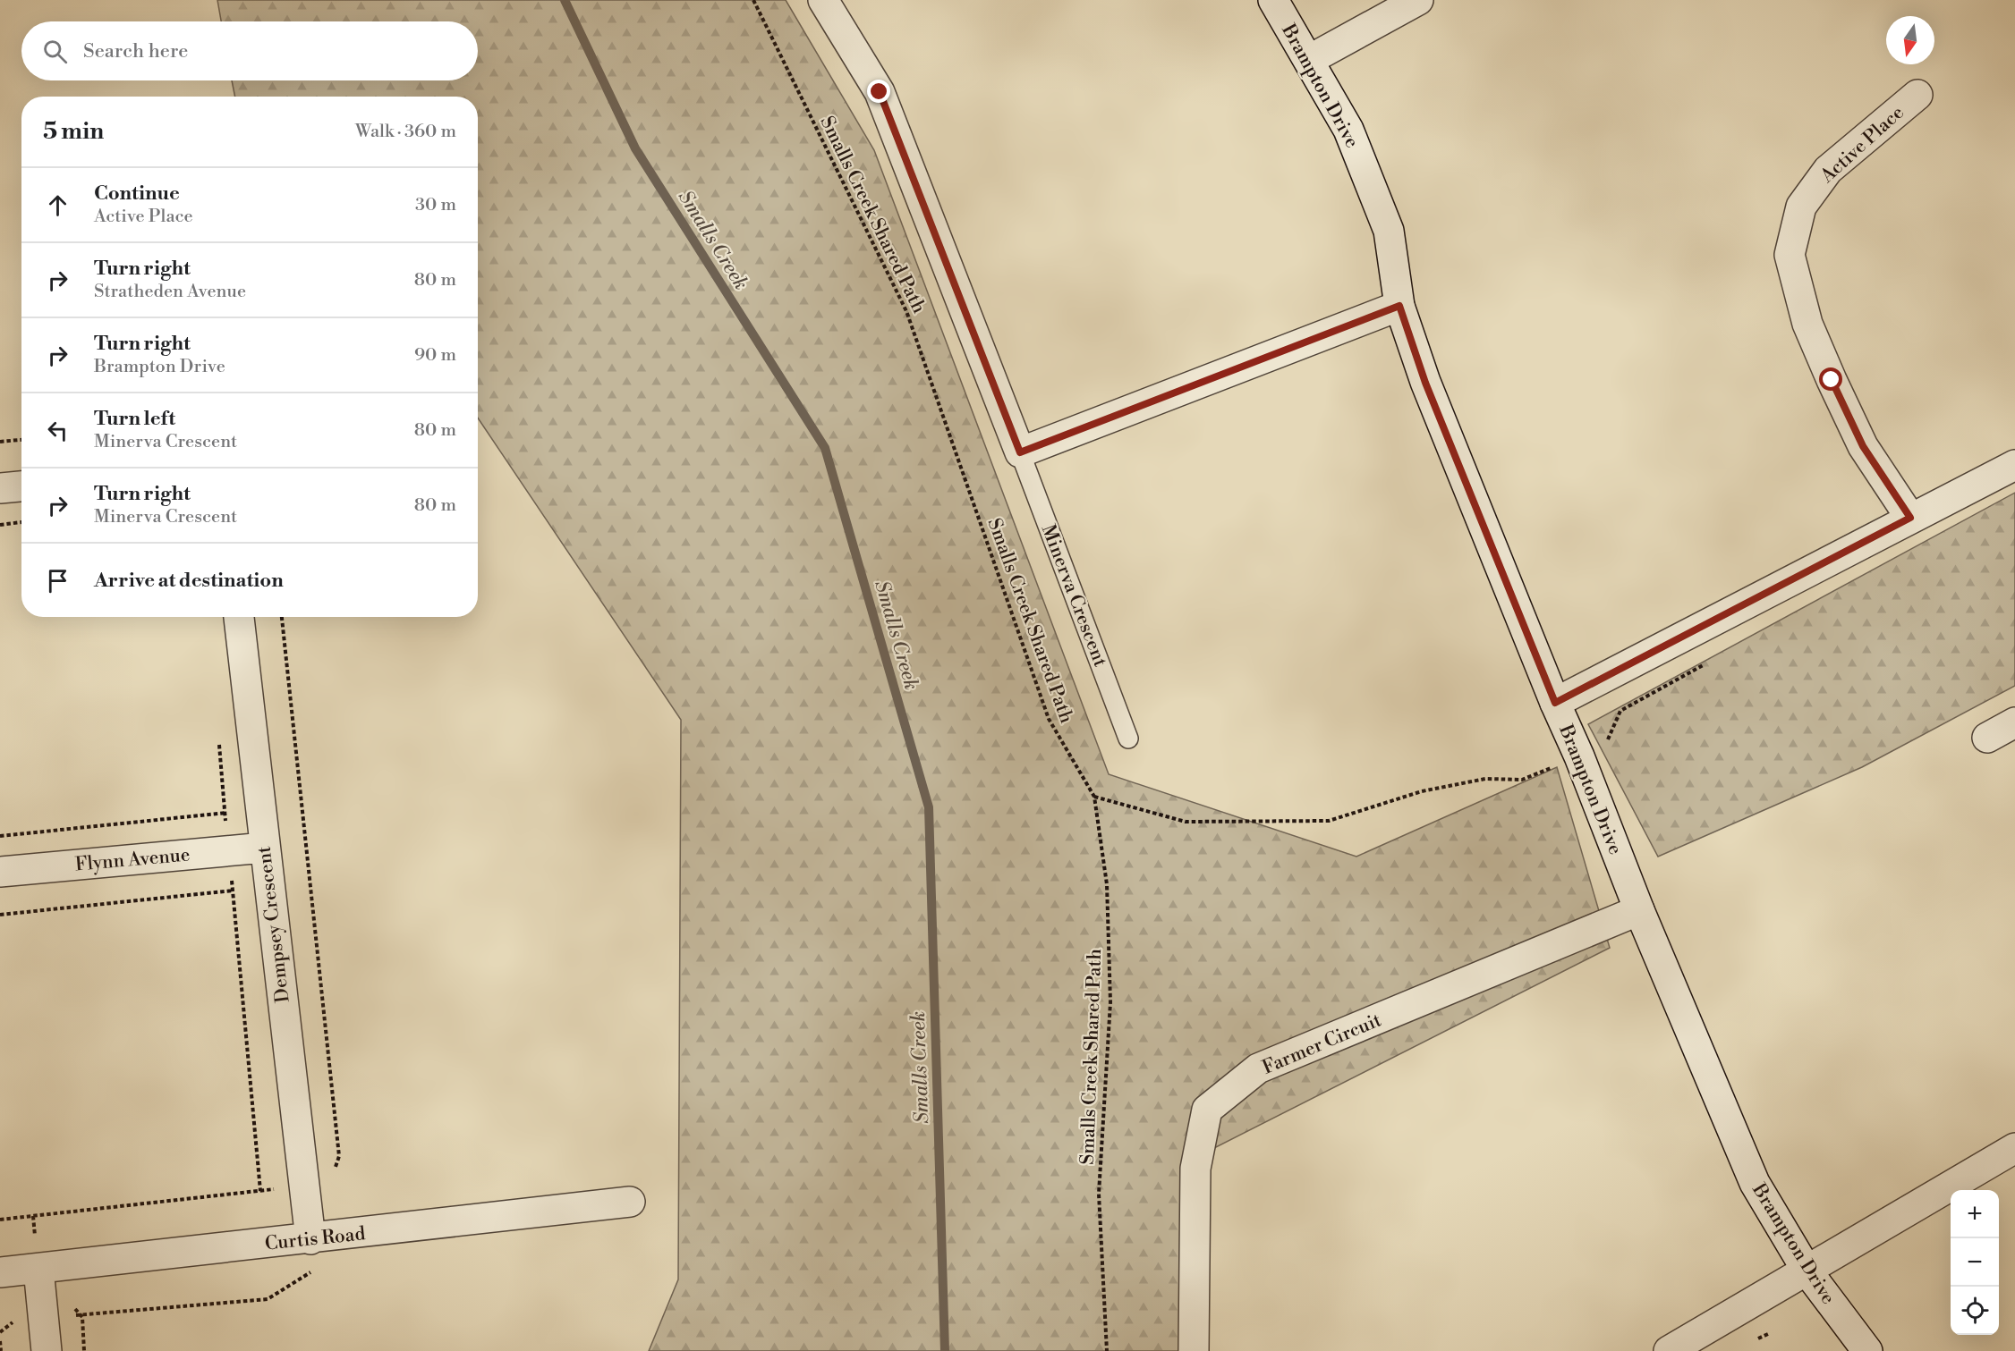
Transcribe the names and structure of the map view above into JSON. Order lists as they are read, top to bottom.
{
  "streets": {
    "street": [
      "Brampton Drive",
      "Active Place",
      "Minerva Crescent",
      "Flynn Avenue",
      "Dempsey Crescent",
      "Farmer Circuit",
      "Curtis Road"
    ],
    "path": ["Smalls Creek Shared Path"]
  },
  "crossings": [
    ["Brampton Drive", "Farmer Circuit"],
    ["Flynn Avenue", "Dempsey Crescent"],
    ["Dempsey Crescent", "Curtis Road"]
  ],
  "water": ["Smalls Creek"],
  "north": "bottom",
  "page": {
    "search": "Search here",
    "heading": ["5 min", "Walk · 360 m"],
    "list": [
      ["Continue", "Active Place", "30 m"],
      ["Turn right", "Stratheden Avenue", "80 m"],
      ["Turn right", "Brampton Drive", "90 m"],
      ["Turn left", "Minerva Crescent", "80 m"],
      ["Turn right", "Minerva Crescent", "80 m"],
      "Arrive at destination"
    ],
    "map_buttons": ["+", "−"]
  }
}
